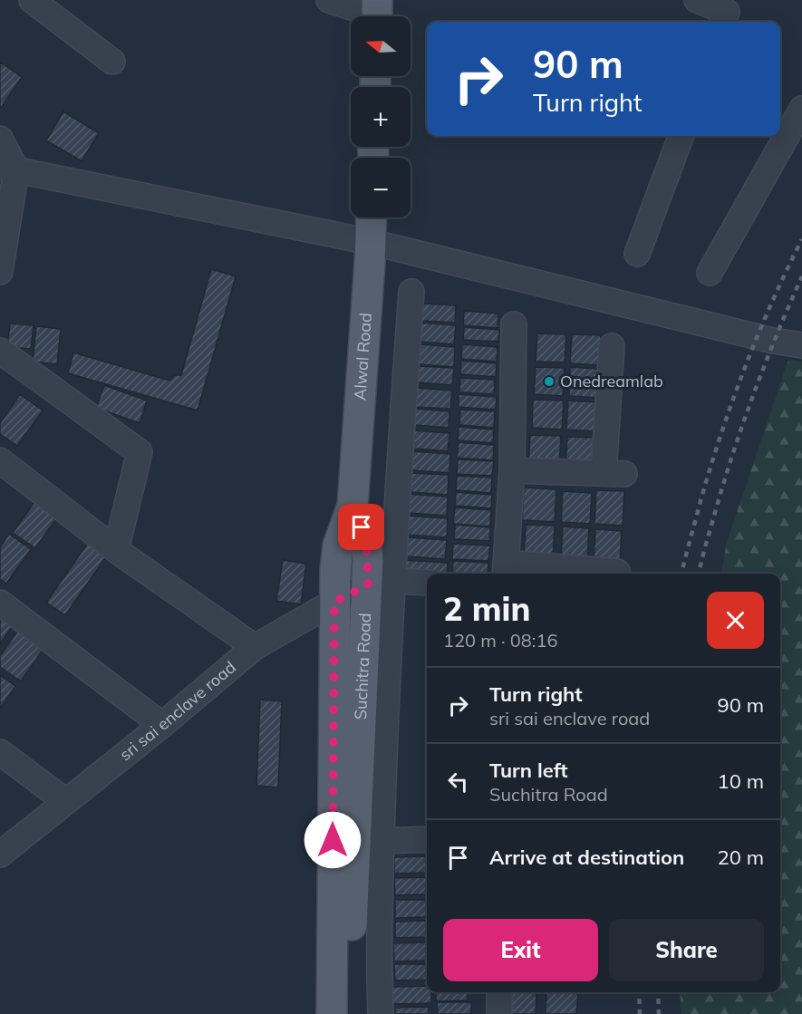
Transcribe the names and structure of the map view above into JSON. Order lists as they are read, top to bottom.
{
  "streets": {
    "main road": ["Alwal Road", "Suchitra Road"],
    "street": ["sri sai enclave road"]
  },
  "crossings": [
    ["Alwal Road", "Suchitra Road"],
    ["Suchitra Road", "sri sai enclave road"]
  ],
  "places": ["Onedreamlab"],
  "north": "left",
  "page": {
    "map_buttons": ["+", "−"],
    "turn": ["90 m", "Turn right"],
    "heading": ["2 min", "120 m · 08:16"],
    "list": [
      {
        "name": "Turn right",
        "note": "sri sai enclave road",
        "value": "90 m"
      },
      {
        "name": "Turn left",
        "note": "Suchitra Road",
        "value": "10 m"
      },
      {
        "name": "Arrive at destination",
        "value": "20 m"
      }
    ],
    "buttons": ["Exit", "Share"]
  }
}
